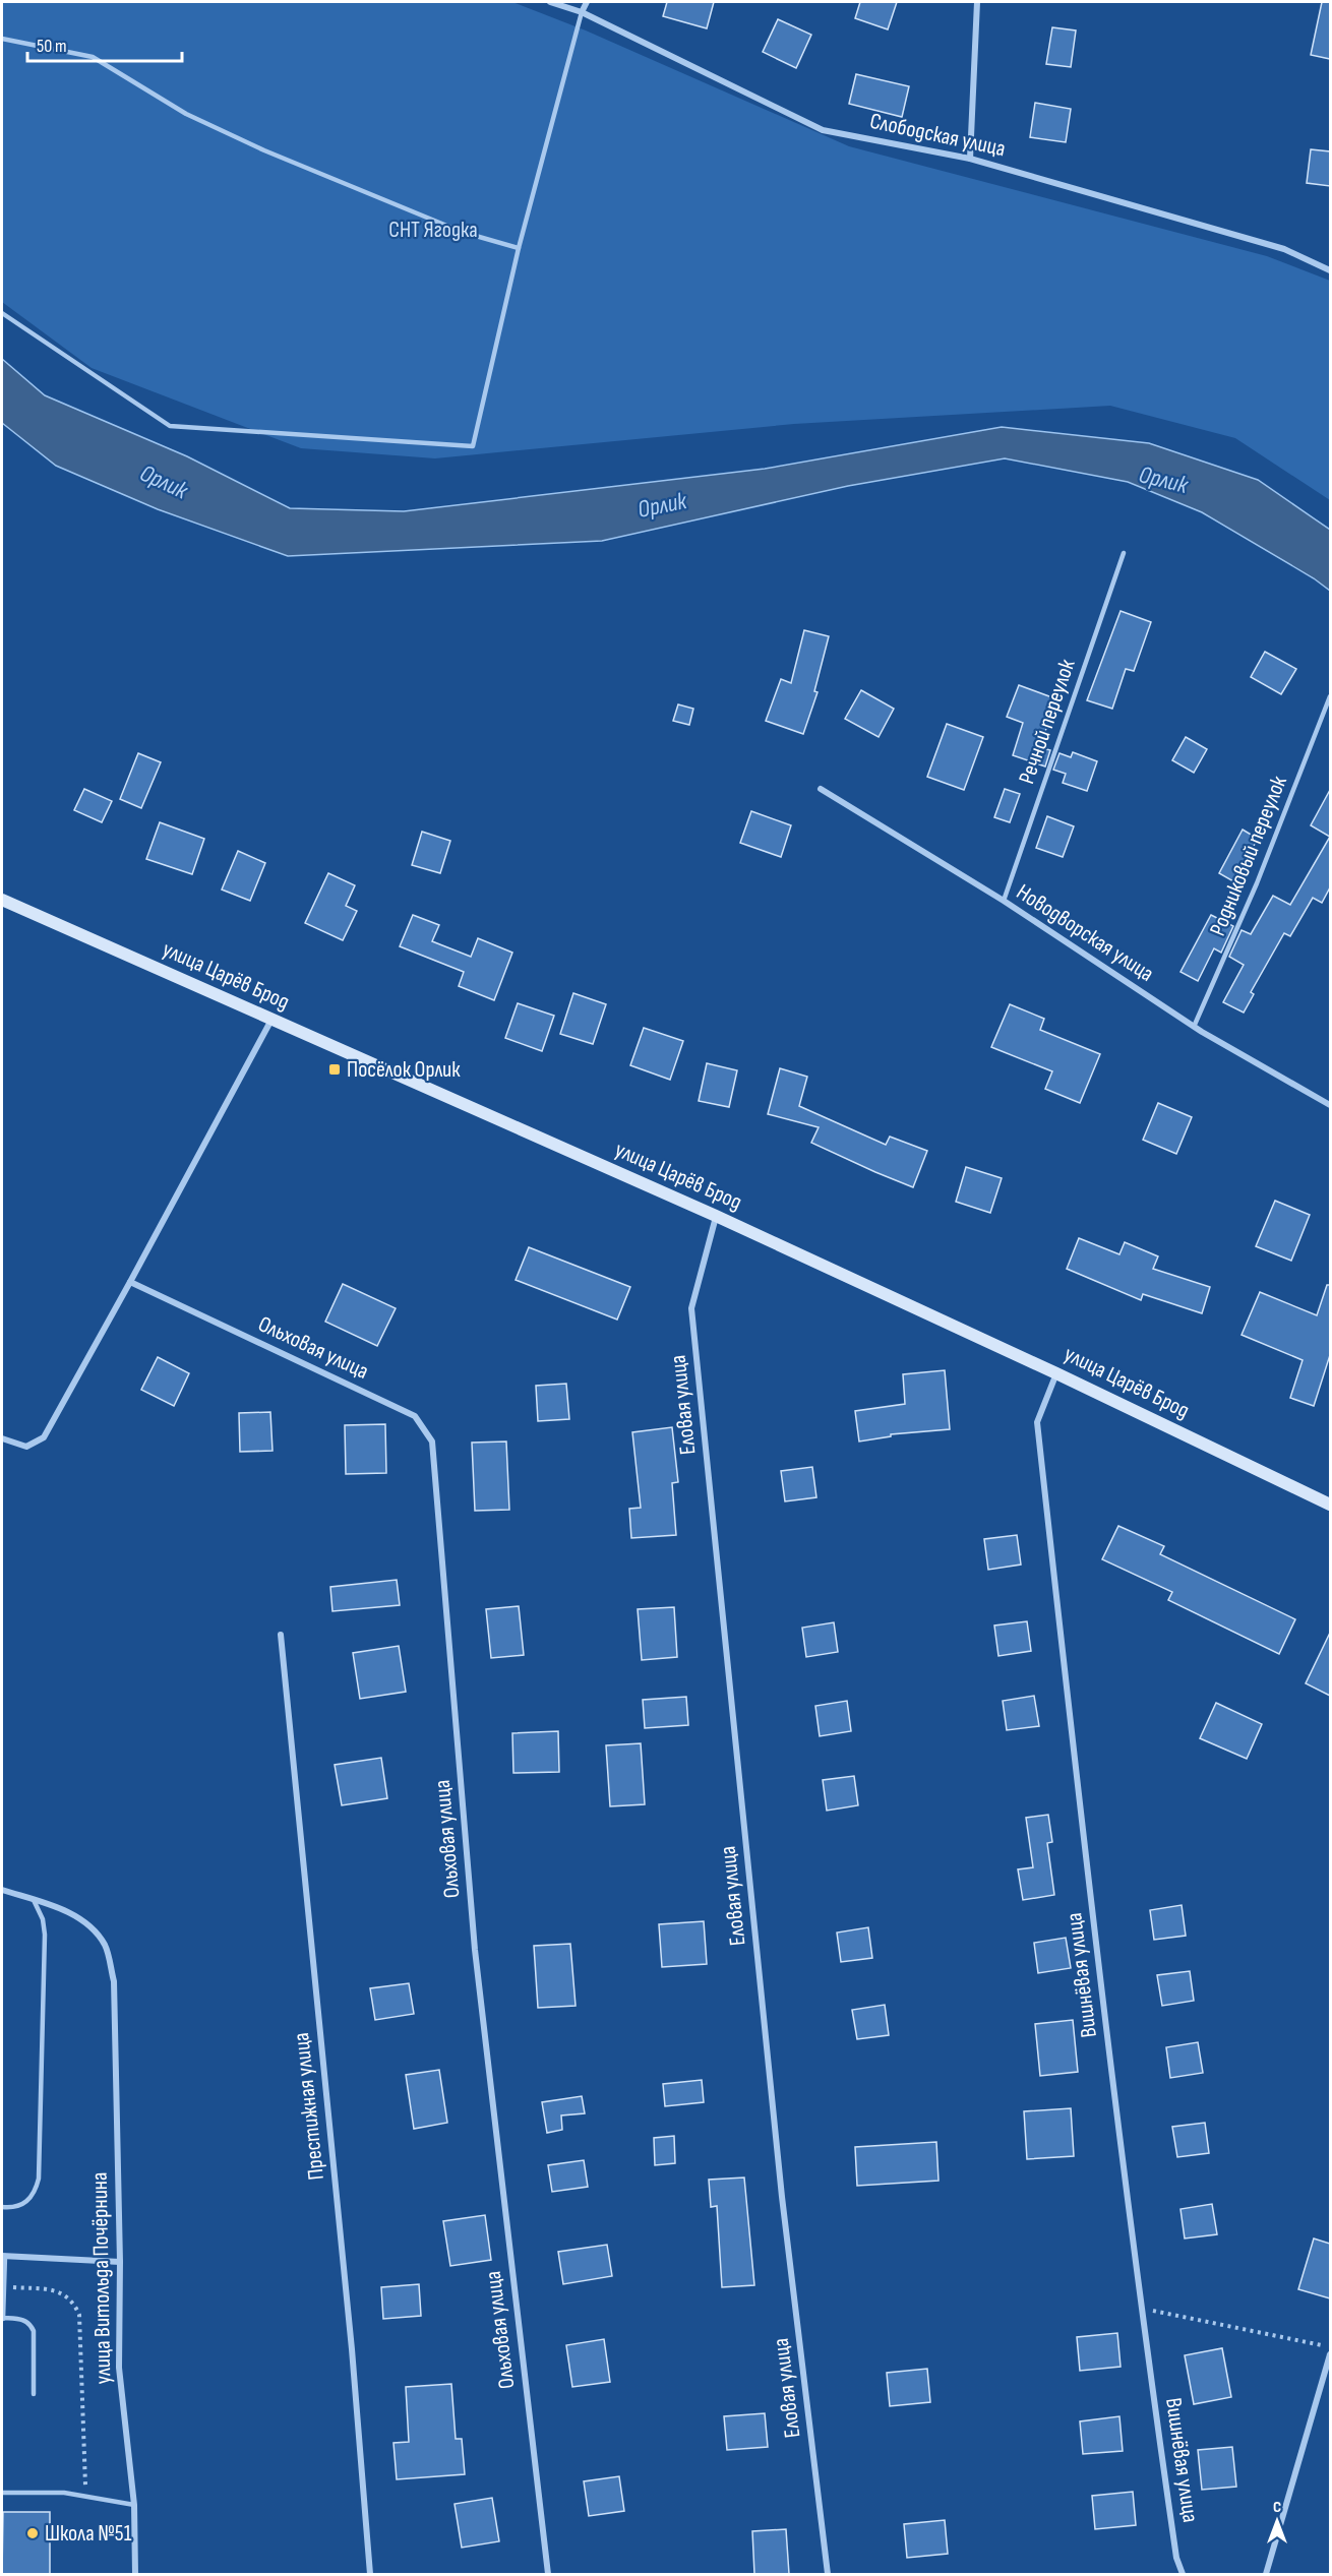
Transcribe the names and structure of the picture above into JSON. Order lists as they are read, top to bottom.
{
  "streets": {
    "street": [
      "Слободская улица",
      "Новодворская улица",
      "улица Царёв Брод",
      "Ольховая улица",
      "Еловая улица",
      "Вишнёвая улица",
      "Престижная улица",
      "улица Витольда Почёрнина"
    ],
    "lane": ["Речной переулок", "Родниковый переулок"]
  },
  "crossings": [
    ["Речной переулок", "Новодворская улица"],
    ["Родниковый переулок", "Новодворская улица"],
    ["улица Царёв Брод", "Еловая улица"],
    ["улица Царёв Брод", "Вишнёвая улица"]
  ],
  "water": ["Орлик"],
  "parks": ["СНТ Ягодка"],
  "places": {
    "transit": ["Посёлок Орлик"],
    "other": ["Школа №51"]
  },
  "scale_bar": "50 m",
  "north": "top"
}
